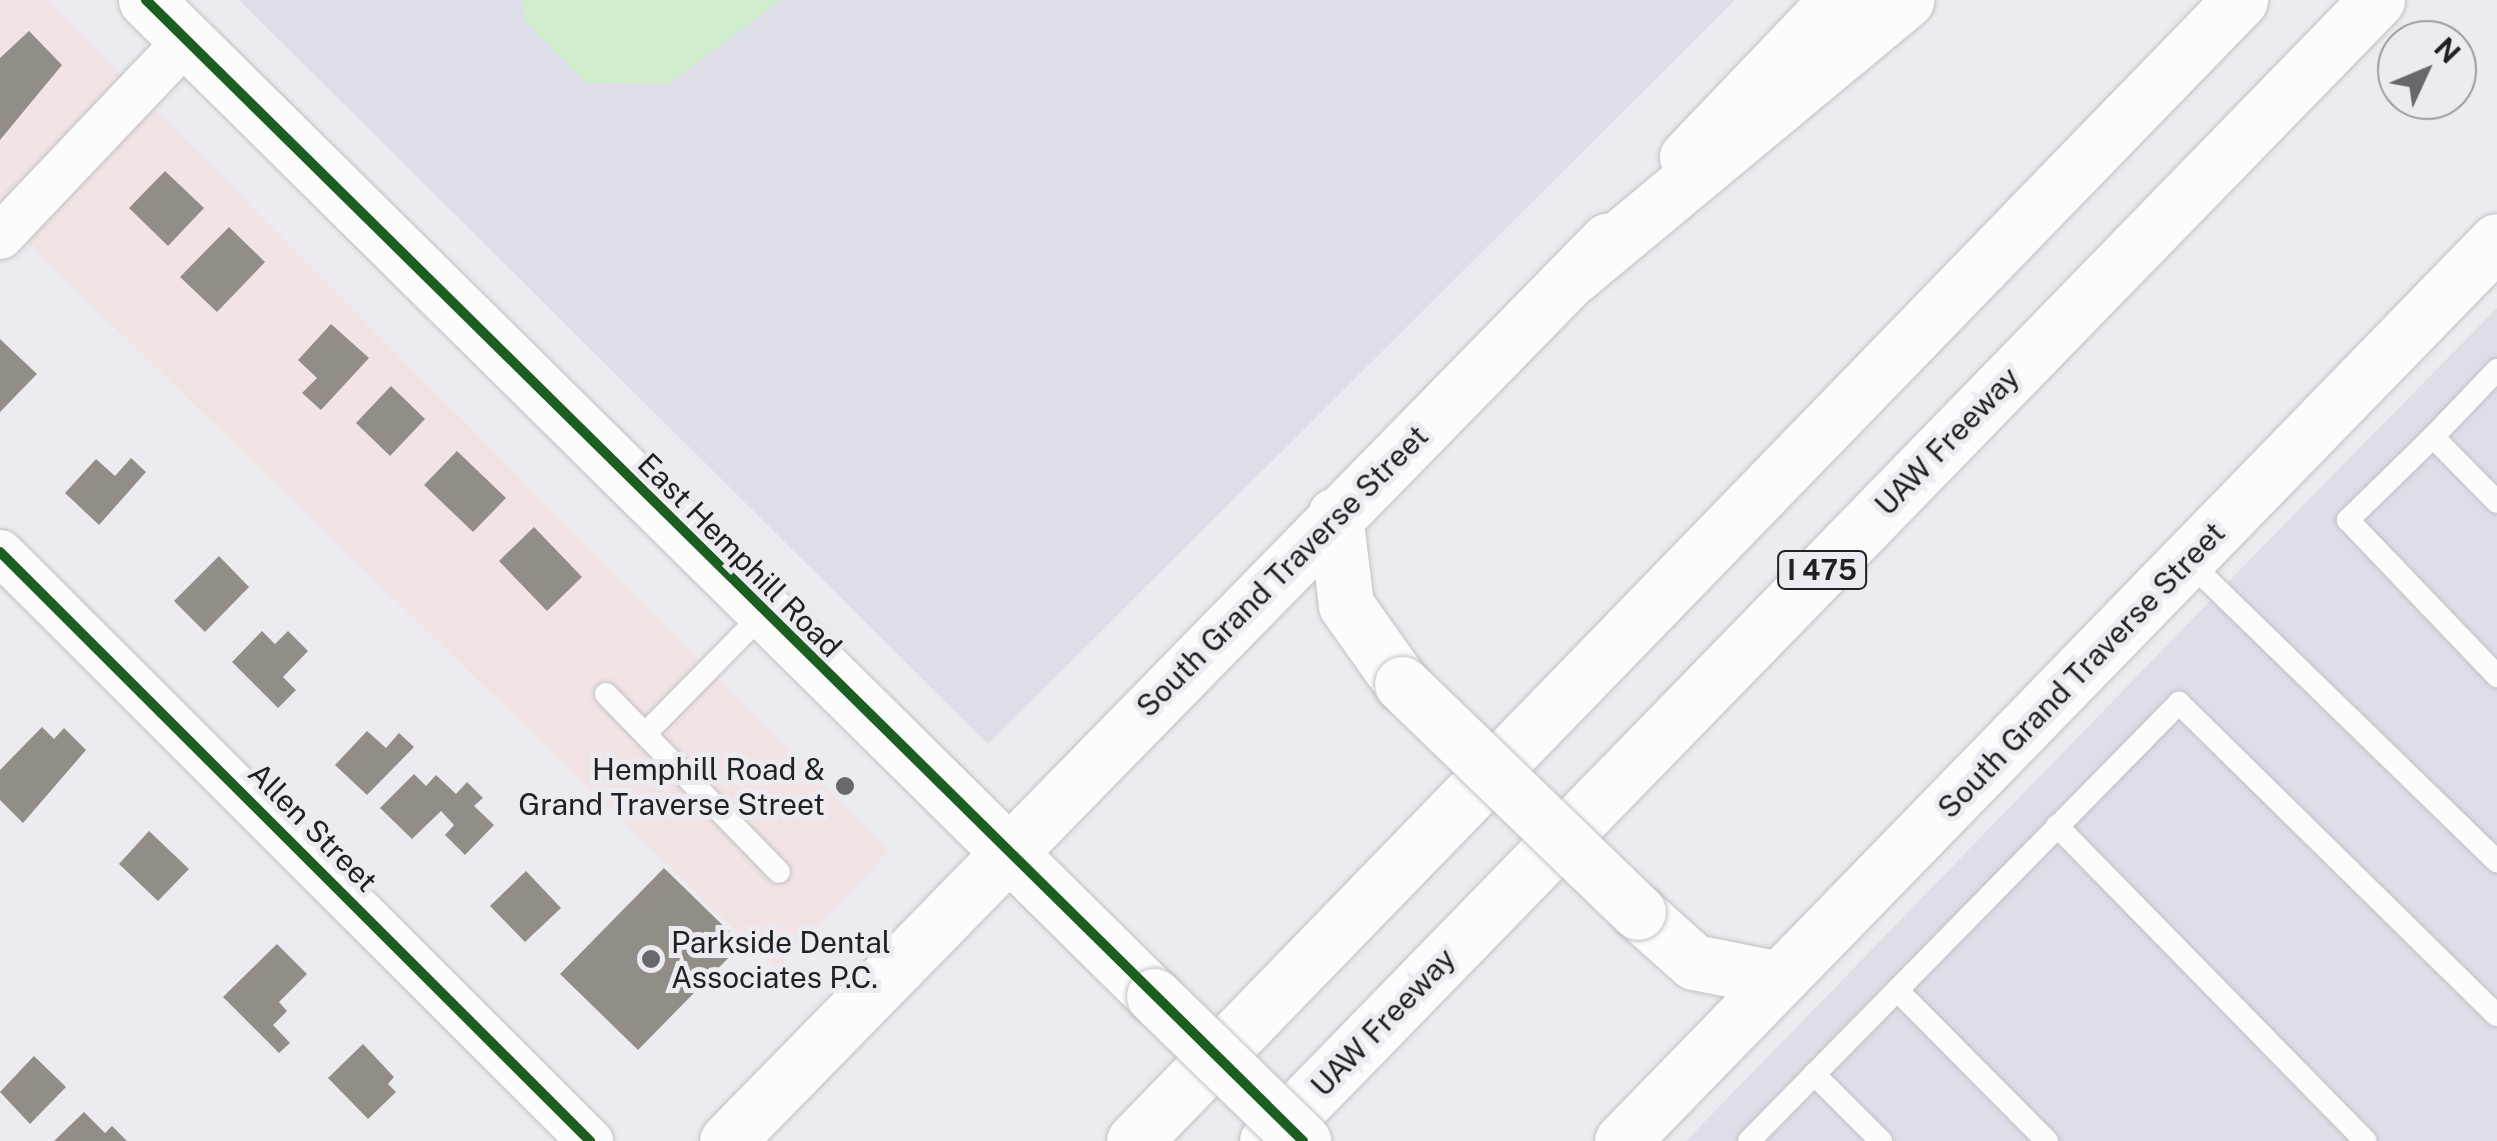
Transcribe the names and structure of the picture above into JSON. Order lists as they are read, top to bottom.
{
  "streets": {
    "main road": [
      "UAW Freeway",
      "East Hemphill Road",
      "I 475",
      "South Grand Traverse Street"
    ],
    "street": ["Allen Street"]
  },
  "crossings": [
    ["East Hemphill Road", "South Grand Traverse Street"]
  ],
  "places": ["Hemphill Road & Grand Traverse Street", "Parkside Dental Associates P.C."],
  "north": "top right"
}
